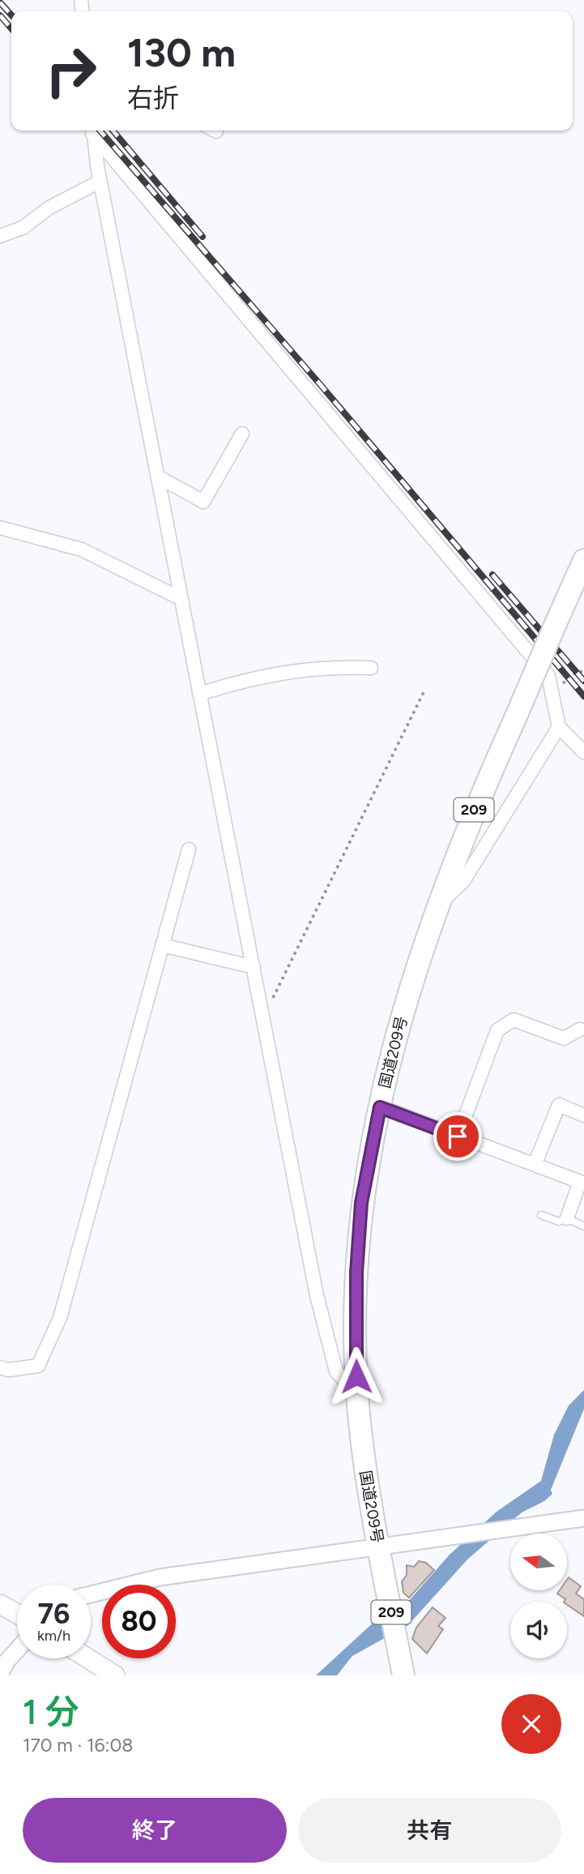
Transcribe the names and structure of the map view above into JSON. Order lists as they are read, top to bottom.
{
  "streets": {
    "highway": ["209", "国道209号"]
  },
  "north": "left",
  "page": {
    "turn": ["130 m", "右折"],
    "speed": "76 km/h",
    "limit": "80",
    "heading": ["1 分", "170 m · 16:08"],
    "buttons": ["終了", "共有"]
  }
}
